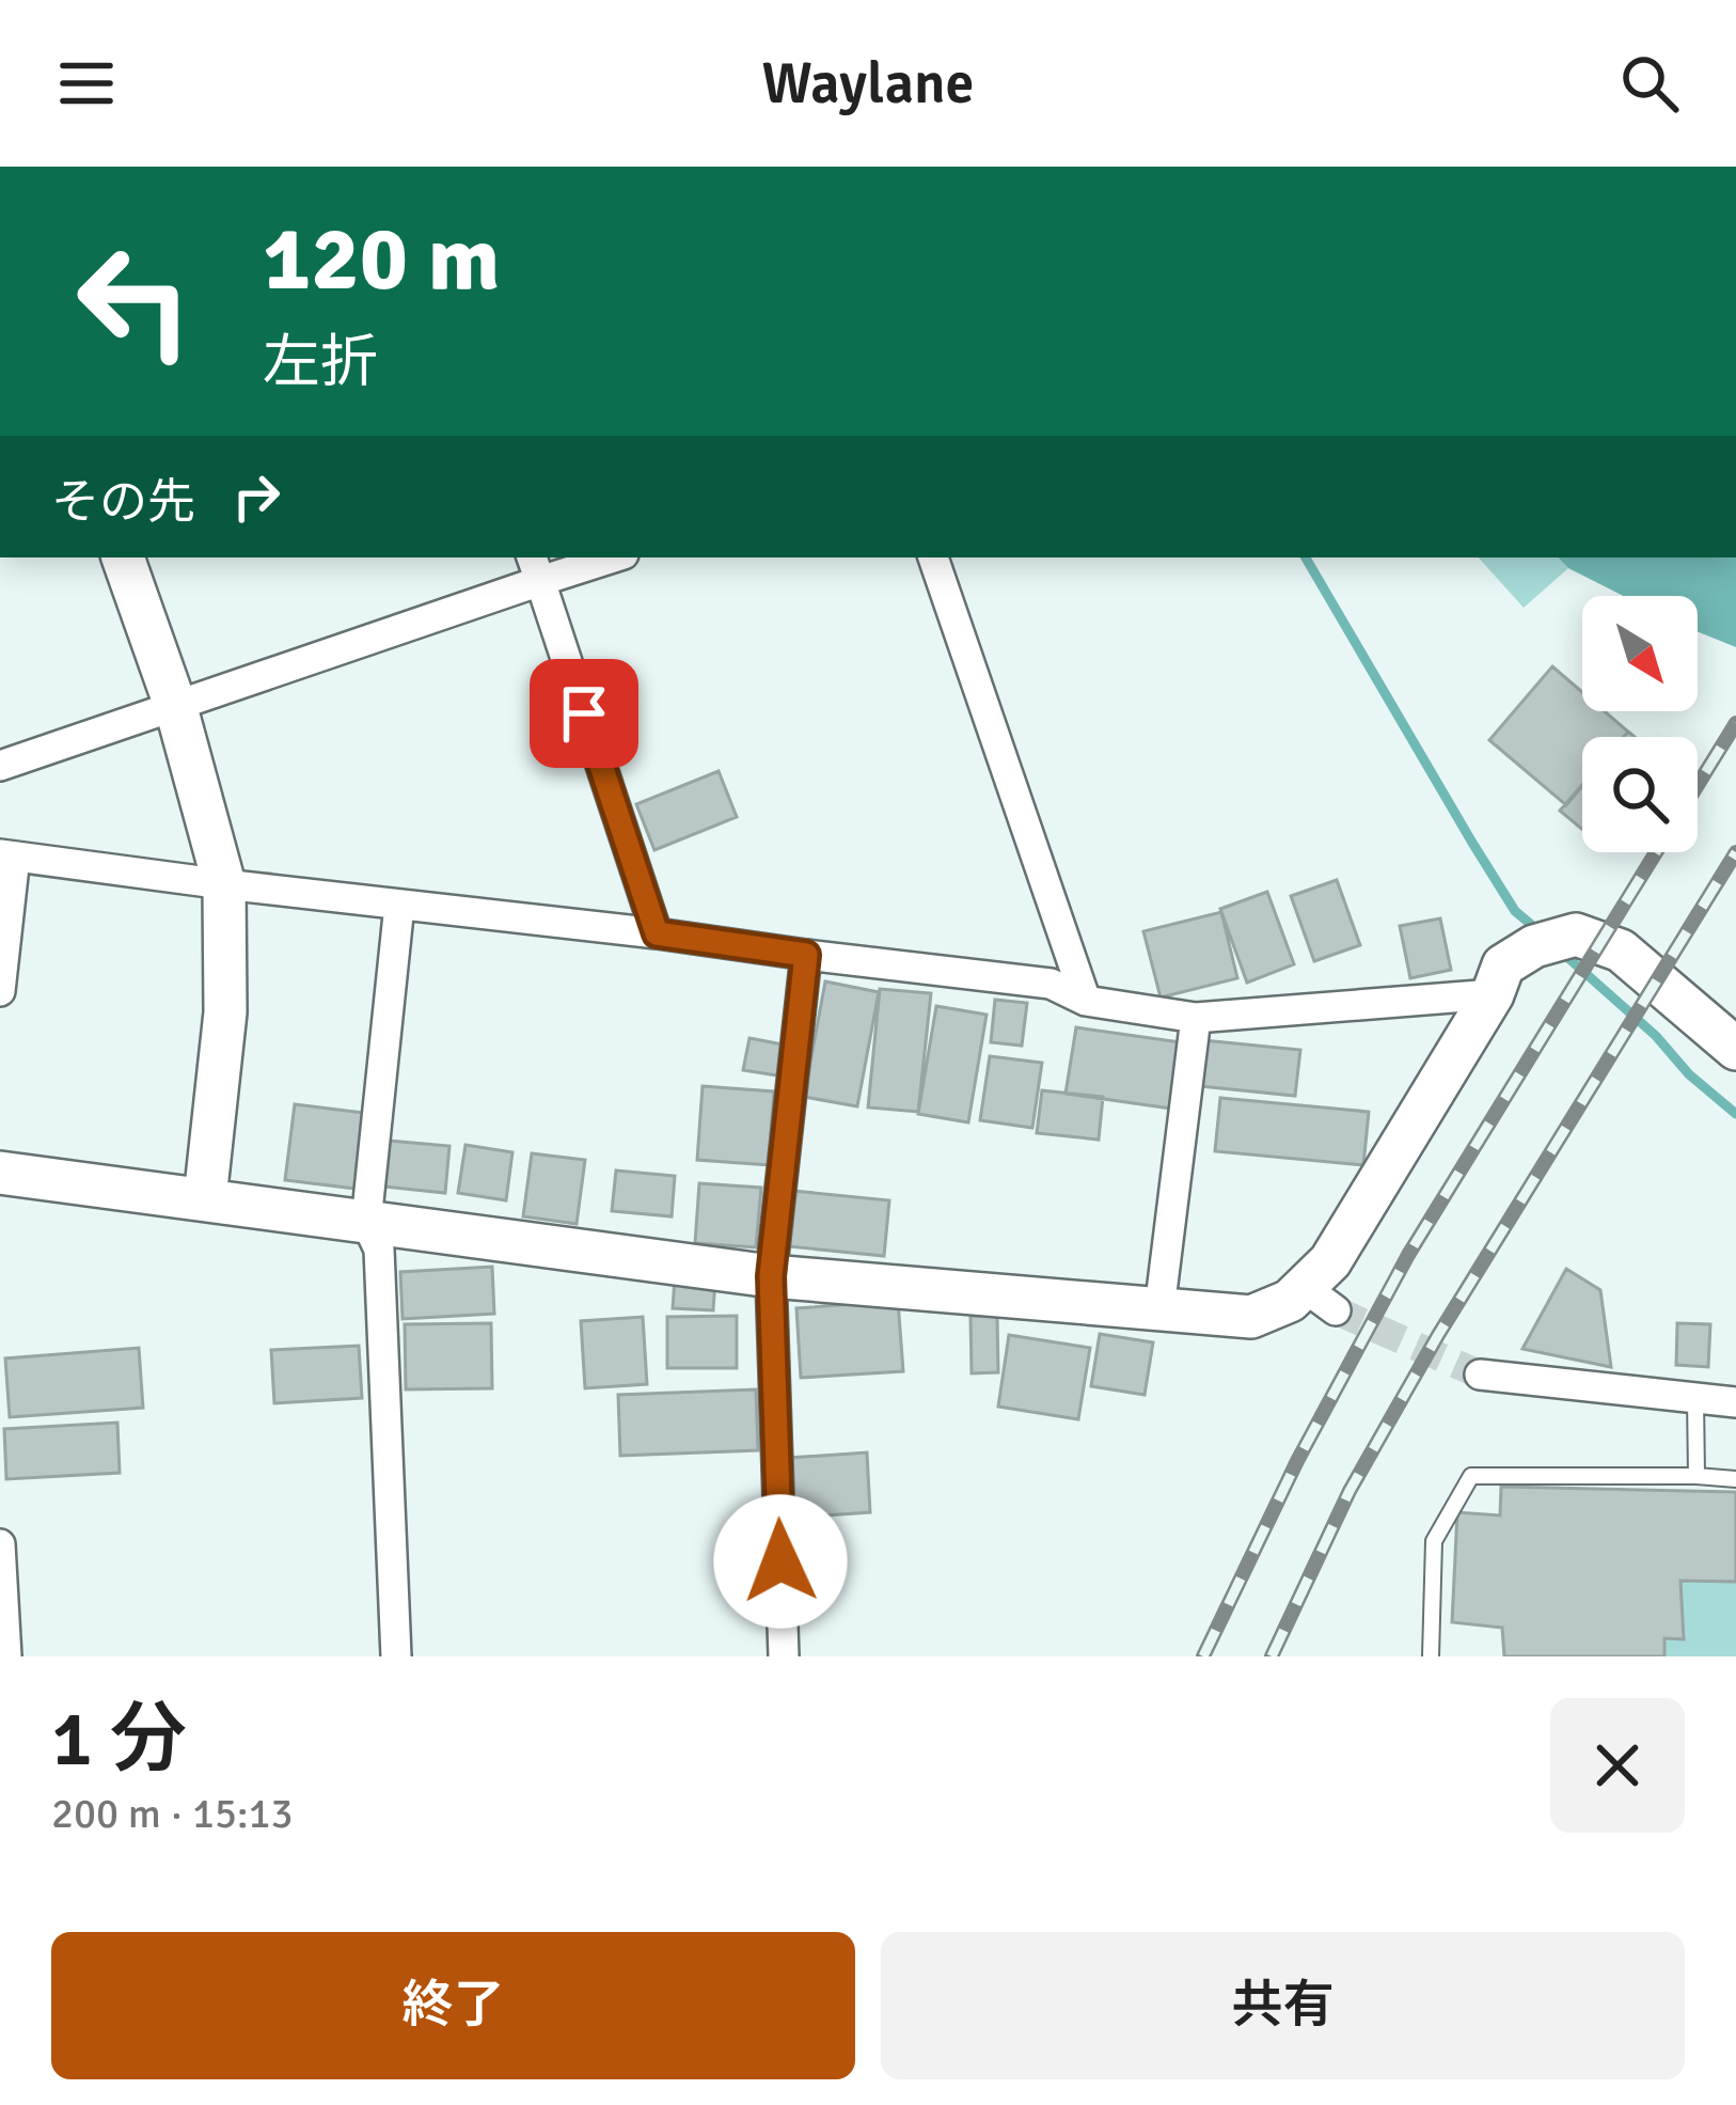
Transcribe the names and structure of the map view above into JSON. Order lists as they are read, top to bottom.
{
  "north": "bottom right",
  "page": {
    "header": "Waylane",
    "turn": ["120 m", "左折"],
    "then": "その先",
    "heading": ["1 分", "200 m · 15:13"],
    "buttons": ["終了", "共有"]
  }
}
